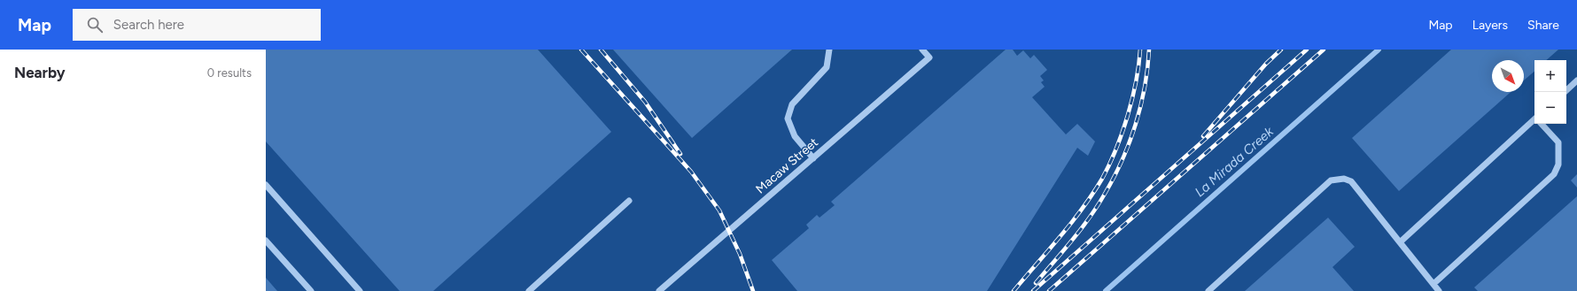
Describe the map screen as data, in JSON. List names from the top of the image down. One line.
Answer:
{"streets":{"street":["Macaw Street"]},"water":["La Mirada Creek"],"north":"bottom right","page":{"header":"Map","search":"Search here","nav":["Map","Layers","Share"],"heading":["Nearby","0 results"],"map_buttons":["+","−"]}}
